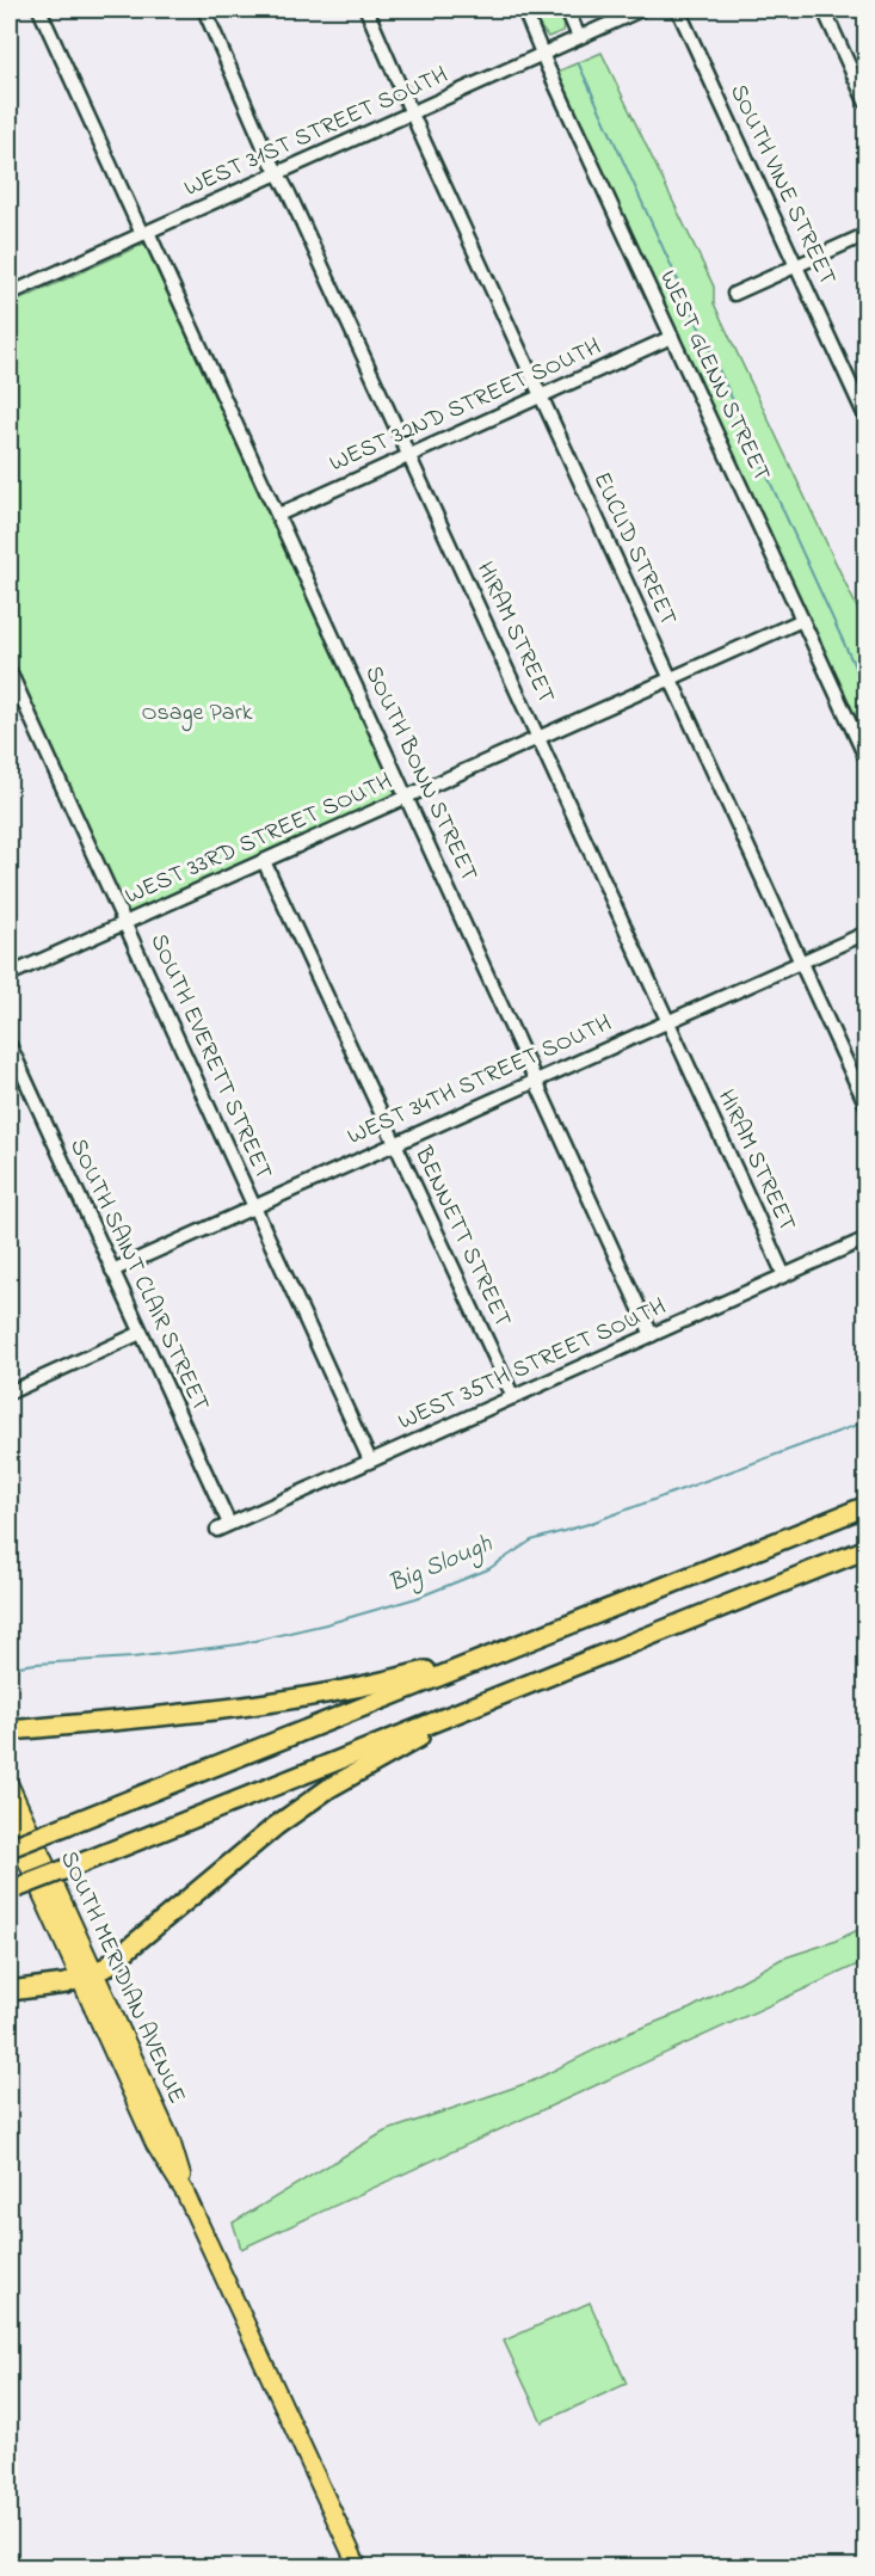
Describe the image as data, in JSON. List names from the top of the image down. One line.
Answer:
{"streets":{"main road":["SOUTH MERIDIAN AVENUE"],"street":["WEST 31ST STREET SOUTH","SOUTH VINE STREET","WEST GLENN STREET","WEST 32ND STREET SOUTH","EUCLID STREET","HIRAM STREET","SOUTH BONN STREET","WEST 33RD STREET SOUTH","SOUTH EVERETT STREET","WEST 34TH STREET SOUTH","BENNETT STREET","SOUTH SAINT CLAIR STREET","WEST 35TH STREET SOUTH"]},"crossings":[["WEST 31ST STREET SOUTH","WEST GLENN STREET"],["WEST 31ST STREET SOUTH","EUCLID STREET"],["WEST 31ST STREET SOUTH","HIRAM STREET"],["WEST 31ST STREET SOUTH","SOUTH BONN STREET"],["WEST GLENN STREET","WEST 32ND STREET SOUTH"],["WEST GLENN STREET","WEST 33RD STREET SOUTH"],["WEST 32ND STREET SOUTH","EUCLID STREET"],["WEST 32ND STREET SOUTH","HIRAM STREET"],["WEST 32ND STREET SOUTH","SOUTH BONN STREET"],["EUCLID STREET","WEST 33RD STREET SOUTH"],["EUCLID STREET","WEST 34TH STREET SOUTH"],["HIRAM STREET","WEST 33RD STREET SOUTH"],["HIRAM STREET","WEST 34TH STREET SOUTH"],["HIRAM STREET","WEST 35TH STREET SOUTH"],["SOUTH BONN STREET","WEST 33RD STREET SOUTH"],["SOUTH BONN STREET","WEST 34TH STREET SOUTH"],["SOUTH BONN STREET","WEST 35TH STREET SOUTH"],["WEST 33RD STREET SOUTH","SOUTH EVERETT STREET"],["WEST 33RD STREET SOUTH","BENNETT STREET"],["SOUTH EVERETT STREET","WEST 34TH STREET SOUTH"],["SOUTH EVERETT STREET","WEST 35TH STREET SOUTH"],["WEST 34TH STREET SOUTH","BENNETT STREET"],["WEST 34TH STREET SOUTH","SOUTH SAINT CLAIR STREET"],["BENNETT STREET","WEST 35TH STREET SOUTH"],["SOUTH SAINT CLAIR STREET","WEST 35TH STREET SOUTH"]],"water":["Big Slough"],"parks":["Osage Park"]}
